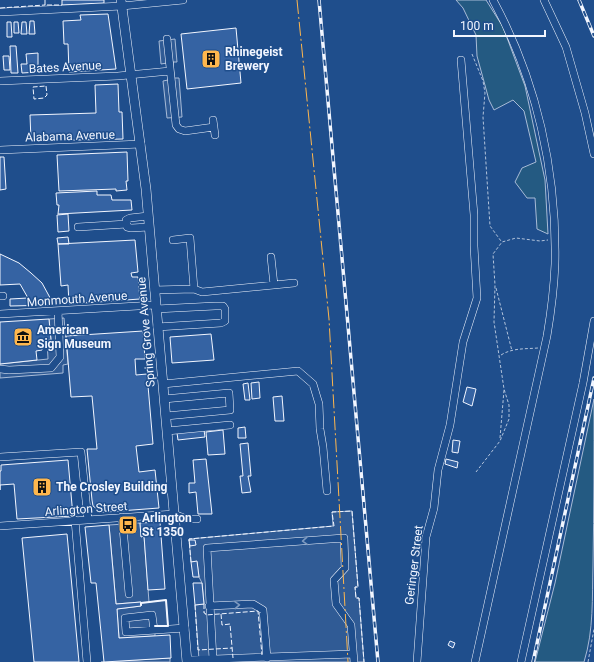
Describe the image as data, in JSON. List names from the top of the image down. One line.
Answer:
{"streets":{"main road":["Spring Grove Avenue"],"street":["Bates Avenue","Alabama Avenue","Monmouth Avenue","Arlington Street","Geringer Street"]},"crossings":[["Bates Avenue","Spring Grove Avenue"],["Alabama Avenue","Spring Grove Avenue"],["Monmouth Avenue","Spring Grove Avenue"],["Spring Grove Avenue","Arlington Street"]],"places":{"building":["Rhinegeist Brewery","The Crosley Building"],"museum":["American Sign Museum"],"bus stop":["Arlington St 1350"]},"scale_bar":"100 m"}
